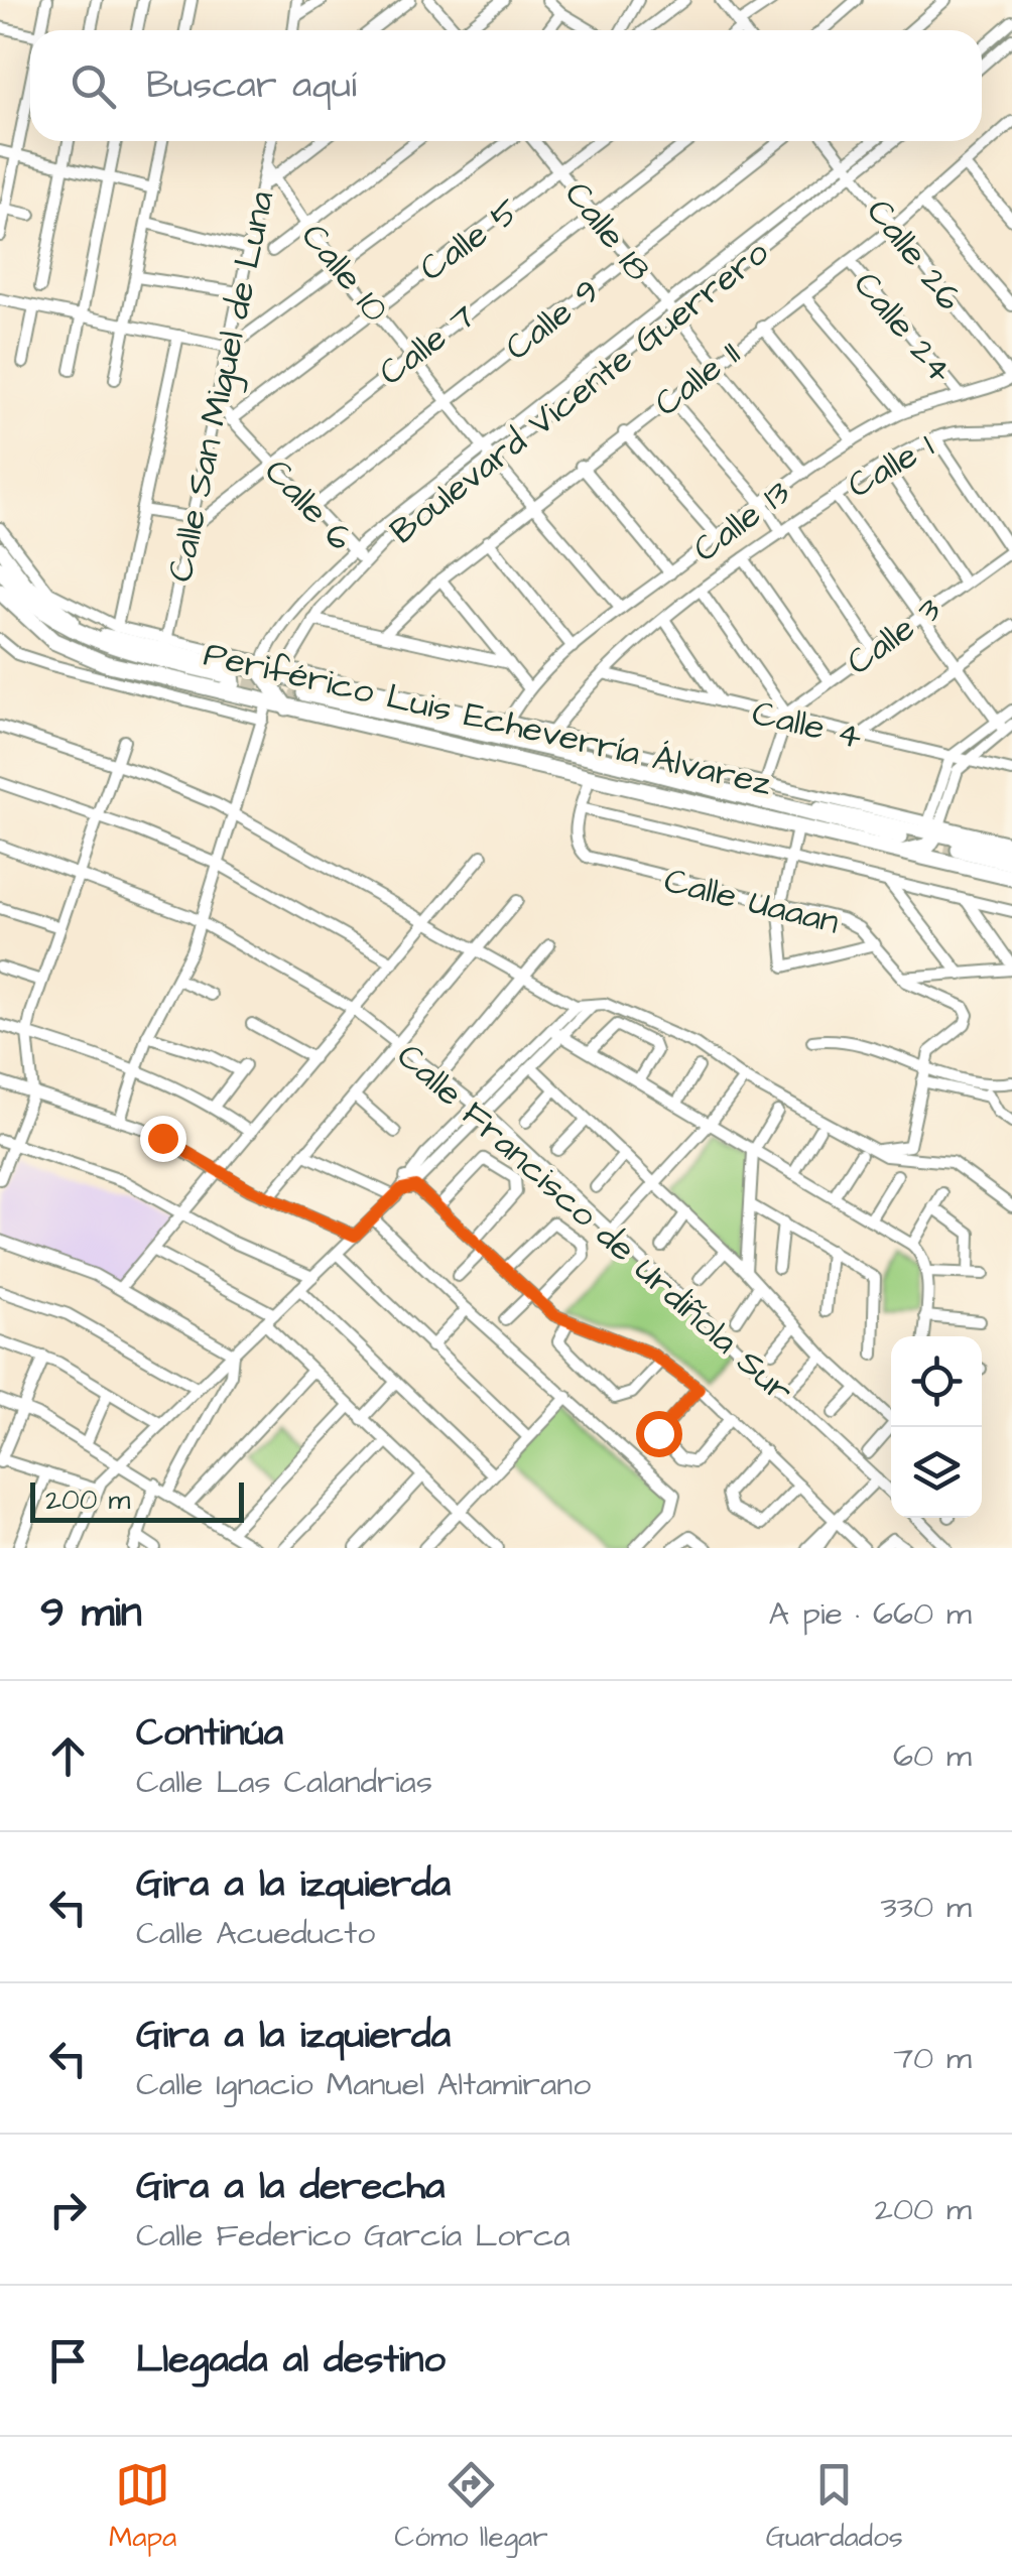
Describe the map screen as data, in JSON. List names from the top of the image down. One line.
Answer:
{"streets":{"highway":["Periférico Luis Echeverría Álvarez"],"street":["Calle 18","Calle 5","Calle 26","Calle 10","Calle 9","Calle 24","Calle 7","Calle 11","Calle San Miguel de Luna","Boulevard Vicente Guerrero","Calle 1","Calle 6","Calle 13","Calle 3","Calle 4","Calle Uaaan","Calle Francisco de Urdiñola Sur"]},"crossings":[["Calle 18","Calle 5"],["Calle 18","Calle 9"],["Calle 18","Calle 7"],["Calle 18","Calle 11"],["Calle 18","Boulevard Vicente Guerrero"],["Calle 18","Calle 13"],["Calle 5","Calle 10"],["Calle 5","Calle 6"],["Calle 26","Calle 11"],["Calle 26","Boulevard Vicente Guerrero"],["Calle 26","Calle 13"],["Calle 10","Calle 9"],["Calle 10","Calle 7"],["Calle 10","Calle 11"],["Calle 10","Calle San Miguel de Luna"],["Calle 10","Boulevard Vicente Guerrero"],["Calle 10","Calle 13"],["Calle 9","Calle 6"],["Calle 24","Calle 11"],["Calle 24","Calle 13"],["Calle 7","Calle San Miguel de Luna"],["Calle 7","Calle 6"],["Calle San Miguel de Luna","Calle 6"],["Calle San Miguel de Luna","Periférico Luis Echeverría Álvarez"],["Boulevard Vicente Guerrero","Calle 6"],["Boulevard Vicente Guerrero","Periférico Luis Echeverría Álvarez"],["Calle 1","Periférico Luis Echeverría Álvarez"],["Calle 1","Calle 4"],["Calle 13","Periférico Luis Echeverría Álvarez"],["Calle 3","Calle 4"],["Periférico Luis Echeverría Álvarez","Calle Uaaan"]],"scale_bar":"200 m","page":{"search":"Buscar aquí","scale":"200 m","heading":["9 min","A pie · 660 m"],"list":[["Continúa","Calle Las Calandrias","60 m"],["Gira a la izquierda","Calle Acueducto","330 m"],["Gira a la izquierda","Calle Ignacio Manuel Altamirano","70 m"],["Gira a la derecha","Calle Federico García Lorca","200 m"],"Llegada al destino"],"nav":["Mapa","Cómo llegar","Guardados"]}}
